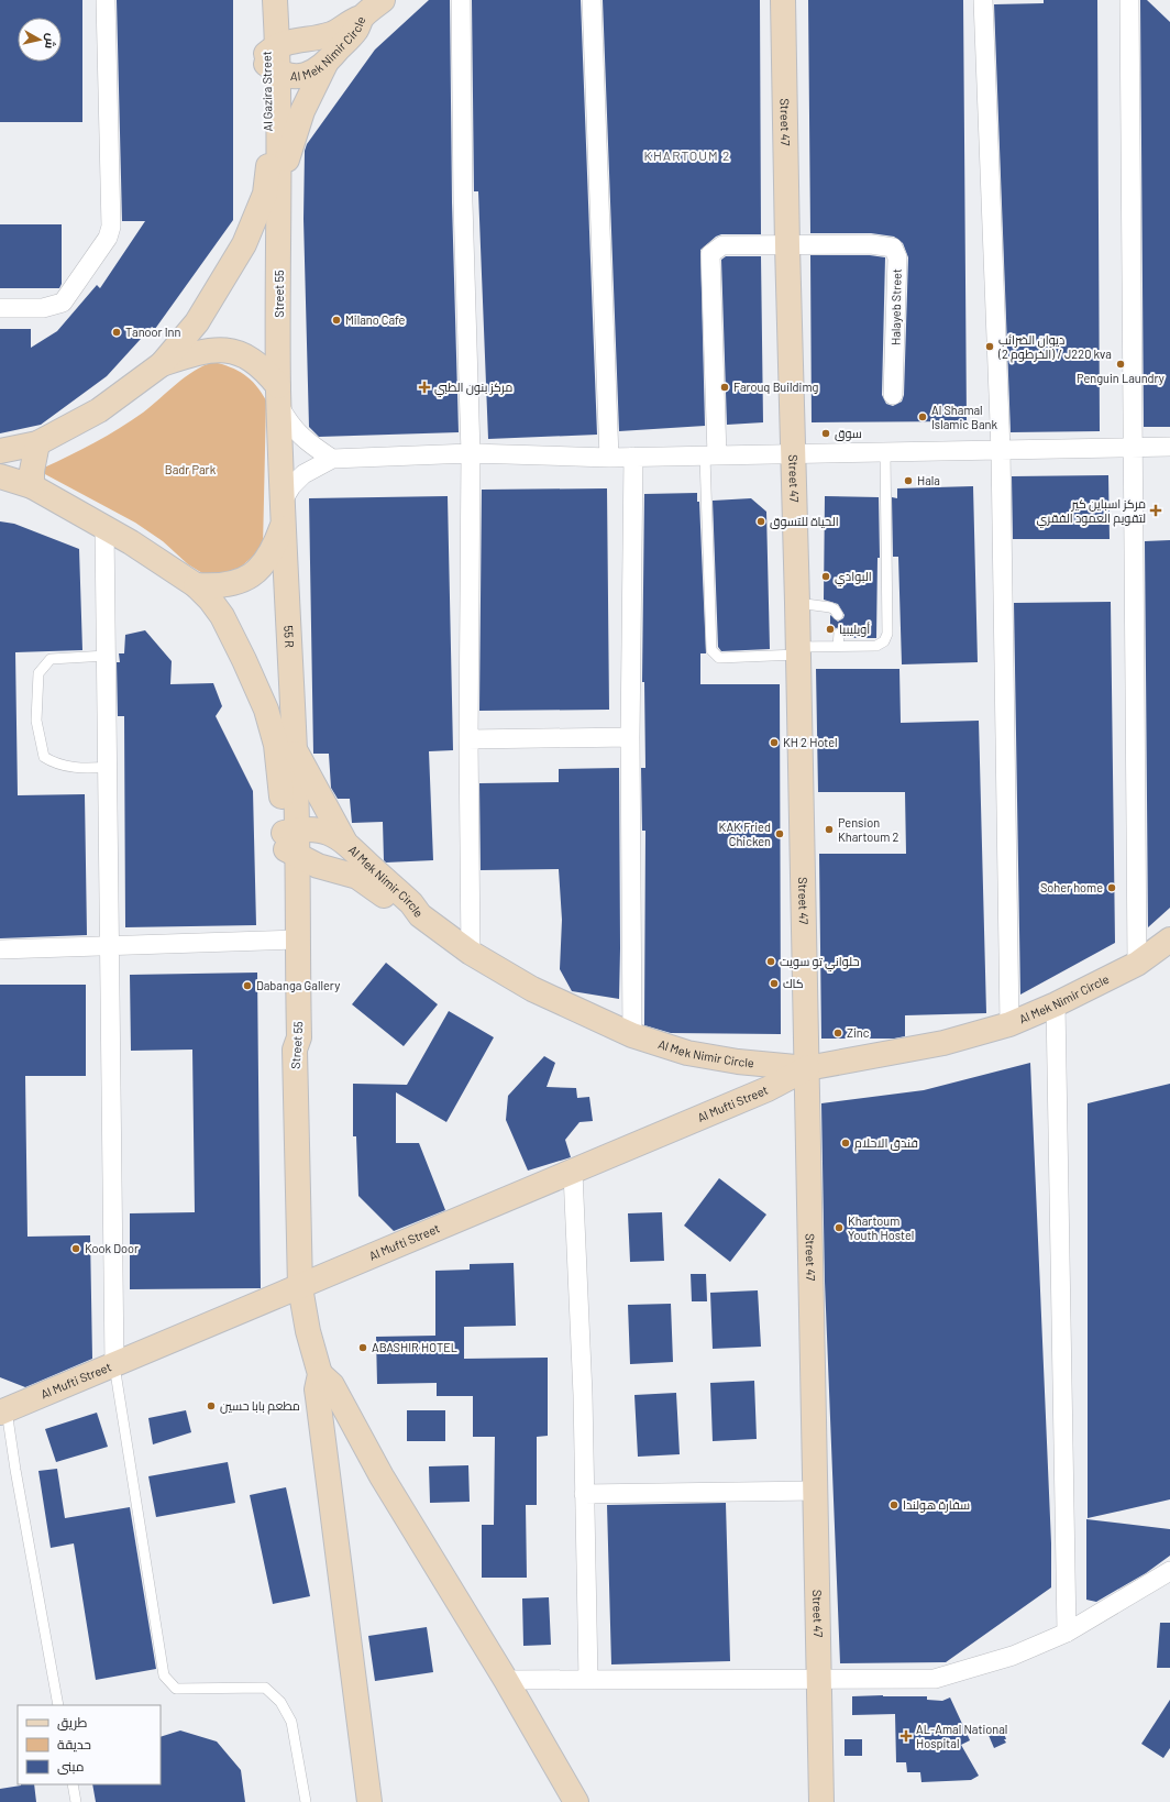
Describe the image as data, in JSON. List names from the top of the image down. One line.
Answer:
{"streets":{"street":["Al Mek Nimir Circle","Al Gazira Street","Street 47","Street 55","Halayeb Street","55 R","Al Mufti Street"]},"crossings":[["Al Mek Nimir Circle","Al Gazira Street"],["Al Mek Nimir Circle","Street 47"],["Al Mek Nimir Circle","Street 55"],["Al Mek Nimir Circle","Al Mufti Street"],["Al Gazira Street","Street 55"],["Street 47","Halayeb Street"],["Street 47","Al Mufti Street"],["Street 55","55 R"],["Street 55","Al Mufti Street"]],"districts":["KHARTOUM 2"],"parks":["Badr Park"],"places":{"other":["Milano Cafe","Tanoor Inn","ديوان الضرائب (الخرطوم 2) / J220 kva","Penguin Laundry","Farouq Buildimg","Al Shamal Islamic Bank","سوق","Hala","الحياة للتسوق","البوادي","أويليبيا","KH 2 Hotel","Pension Khartoum 2","KAK Fried Chicken","Soher home","حلواني تو سويت","كاك","Dabanga Gallery","Zinc","فندق الاحلام","Khartoum Youth Hostel","Kook Door","ABASHIR HOTEL","مطعم بابا حسين","سفارة هولندا"],"health":["مركز بنون الطبي","مركز اسباين كير لتقويم العمود الفقري","AL-Amal National Hospital"]},"legend":["طريق","حديقة","مبنى"],"north":"right"}
